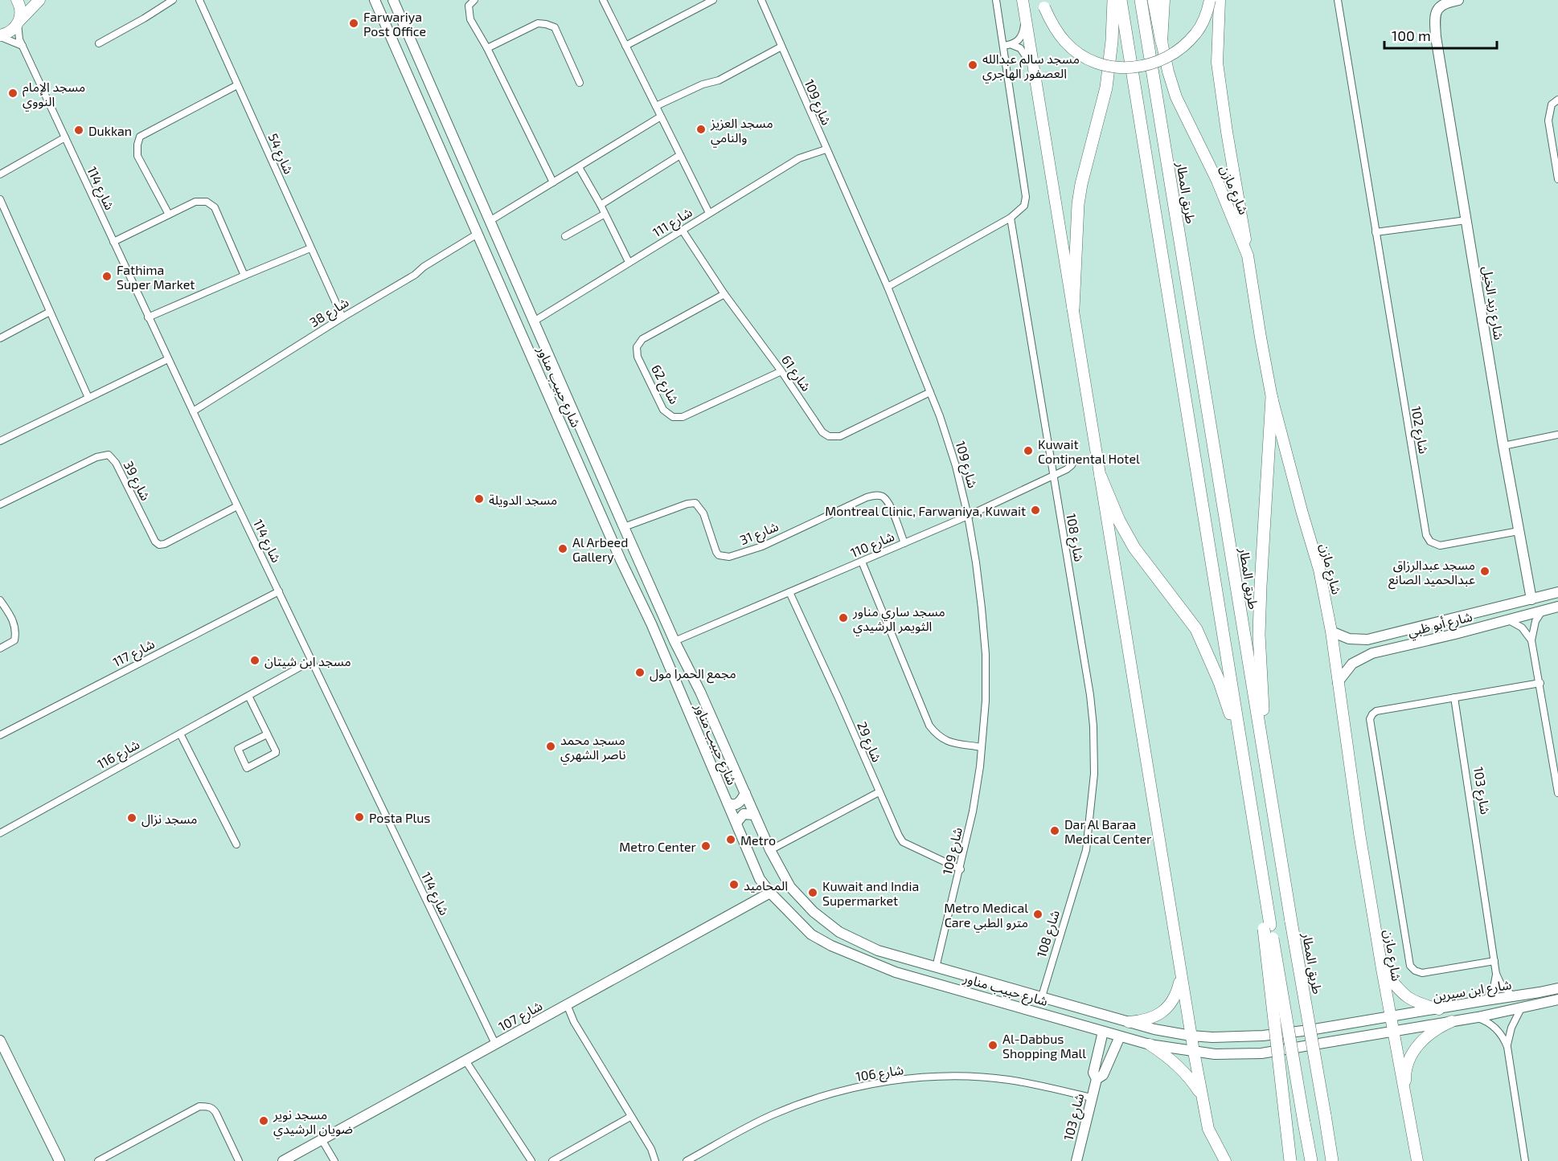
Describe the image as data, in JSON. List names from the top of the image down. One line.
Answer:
{"streets":{"highway":["طريق المطار"],"main road":["شارع مازن"],"street":["شارع 109","شارع 54","شارع 114","شارع 111","شارع زيد الخيل","شارع 38","شارع 61","شارع 62","شارع حبيب مناور","شارع 102","شارع 39","شارع 31","شارع 108","شارع 110","شارع أبو ظبي","شارع 117","شارع 29","شارع 116","شارع 103","شارع ابن سيرين","شارع 107","شارع 106"]},"crossings":[["شارع 109","شارع 111"],["شارع 109","شارع 61"],["شارع 109","شارع حبيب مناور"],["شارع 109","شارع 110"],["شارع 109","شارع 29"],["شارع 54","شارع 38"],["شارع 114","شارع 38"],["شارع 114","شارع 39"],["شارع 114","شارع 117"],["شارع 114","شارع 116"],["شارع 114","شارع 107"],["شارع مازن","شارع حبيب مناور"],["شارع مازن","شارع أبو ظبي"],["شارع مازن","شارع ابن سيرين"],["شارع 111","شارع 61"],["شارع 111","شارع حبيب مناور"],["شارع زيد الخيل","شارع 102"],["شارع زيد الخيل","شارع أبو ظبي"],["شارع 38","شارع حبيب مناور"],["شارع 61","شارع 62"],["شارع حبيب مناور","شارع 31"],["شارع حبيب مناور","شارع 108"],["شارع حبيب مناور","شارع 110"],["شارع حبيب مناور","شارع 103"],["شارع حبيب مناور","شارع ابن سيرين"],["شارع حبيب مناور","شارع 107"],["شارع 31","شارع 110"],["شارع 108","شارع 110"],["شارع 110","شارع 29"],["شارع 103","شارع ابن سيرين"],["شارع 103","شارع 106"]],"places":["Farwariya Post Office","مسجد سالم عبدالله العصفور الهاجري","مسجد الإمام النووي","مسجد العزيز والنامي","Dukkan","Fathima Super Market","Kuwait Continental Hotel","مسجد الدويلة","Montreal Clinic, Farwaniya, Kuwait","Al Arbeed Gallery","مسجد عبدالرزاق عبدالحميد الصانع","مسجد ساري مناور الثويمر الرشيدي","مسجد ابن شيتان","مجمع الحمرا مول","مسجد محمد ناصر الشهري","Posta Plus","مسجد نزال","Dar Al Baraa Medical Center","Metro","Metro Center","المحاميد","Kuwait and India Supermarket","Metro Medical Care مترو الطبي","Al-Dabbus Shopping Mall","مسجد نوير ضويان الرشيدي"],"scale_bar":"100 m"}
